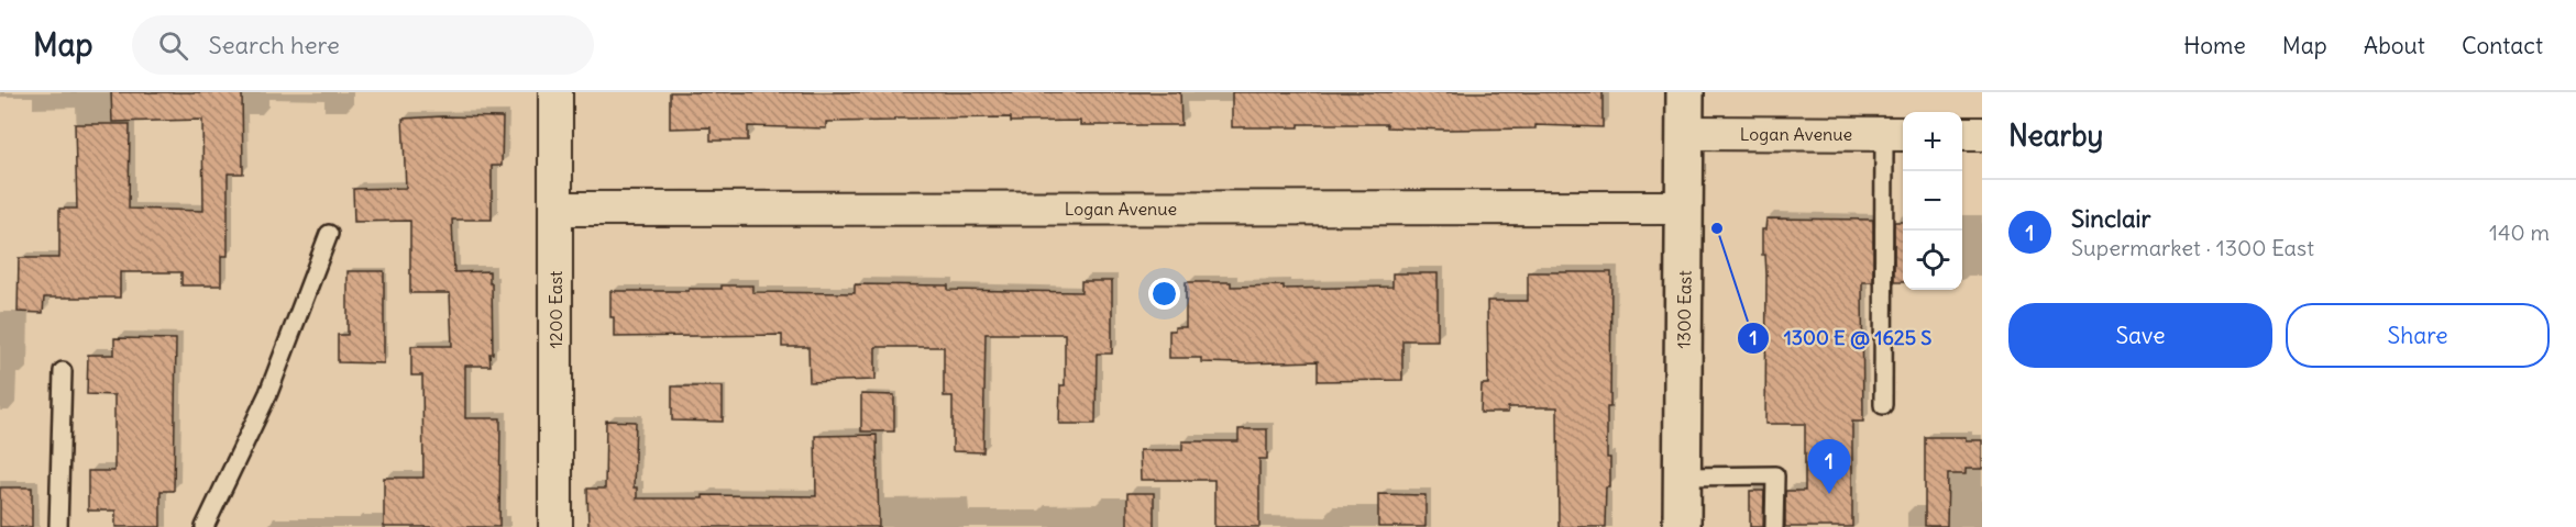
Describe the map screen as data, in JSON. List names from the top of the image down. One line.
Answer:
{"streets":{"main road":["1300 East"],"street":["Logan Avenue","1200 East"]},"crossings":[["Logan Avenue","1200 East"],["Logan Avenue","1300 East"]],"places":["1300 E @ 1625 S"],"page":{"header":"Map","search":"Search here","nav":["Home","Map","About","Contact"],"heading":"Nearby","map_buttons":["+","−"],"list":[{"mark":"1","name":"Sinclair","note":"Supermarket · 1300 East","value":"140 m"}],"buttons":["Save","Share"],"pins":"1"}}
